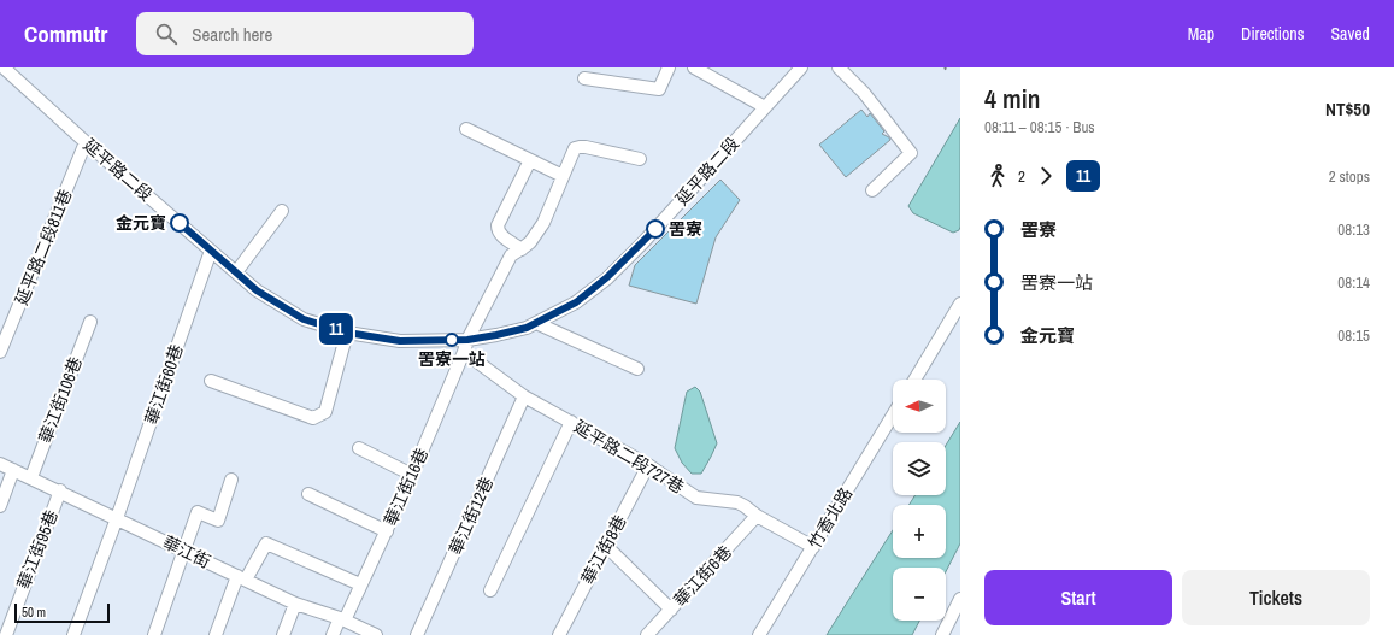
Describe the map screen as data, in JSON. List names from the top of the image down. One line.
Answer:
{"streets":{"street":["延平路二段","延平路二段811巷","華江街60巷","華江街106巷","延平路二段727巷","華江街16巷","華江街12巷","竹香北路","華江街95巷","華江街8巷","華江街","華江街6巷"]},"crossings":[["延平路二段","延平路二段811巷"],["延平路二段","華江街60巷"],["華江街60巷","華江街"],["華江街106巷","華江街"],["延平路二段727巷","華江街16巷"],["延平路二段727巷","華江街12巷"],["延平路二段727巷","竹香北路"],["延平路二段727巷","華江街8巷"],["延平路二段727巷","華江街6巷"],["華江街16巷","華江街"],["華江街95巷","華江街"]],"places":["金元寶","罟寮","罟寮一站"],"lines":["bus line 11"],"scale_bar":"50 m","north":"left","page":{"header":"Commutr","search":"Search here","nav":["Map","Directions","Saved"],"on_map":"11","heading":["4 min","08:11 – 08:15 · Bus","NT$50"],"legs":["2","11","2 stops"],"list":[{"name":"罟寮","value":"08:13"},{"name":"罟寮一站","value":"08:14"},{"name":"金元寶","value":"08:15"}],"map_buttons":["+","−"],"buttons":["Start","Tickets"],"scale":"50 m"}}
